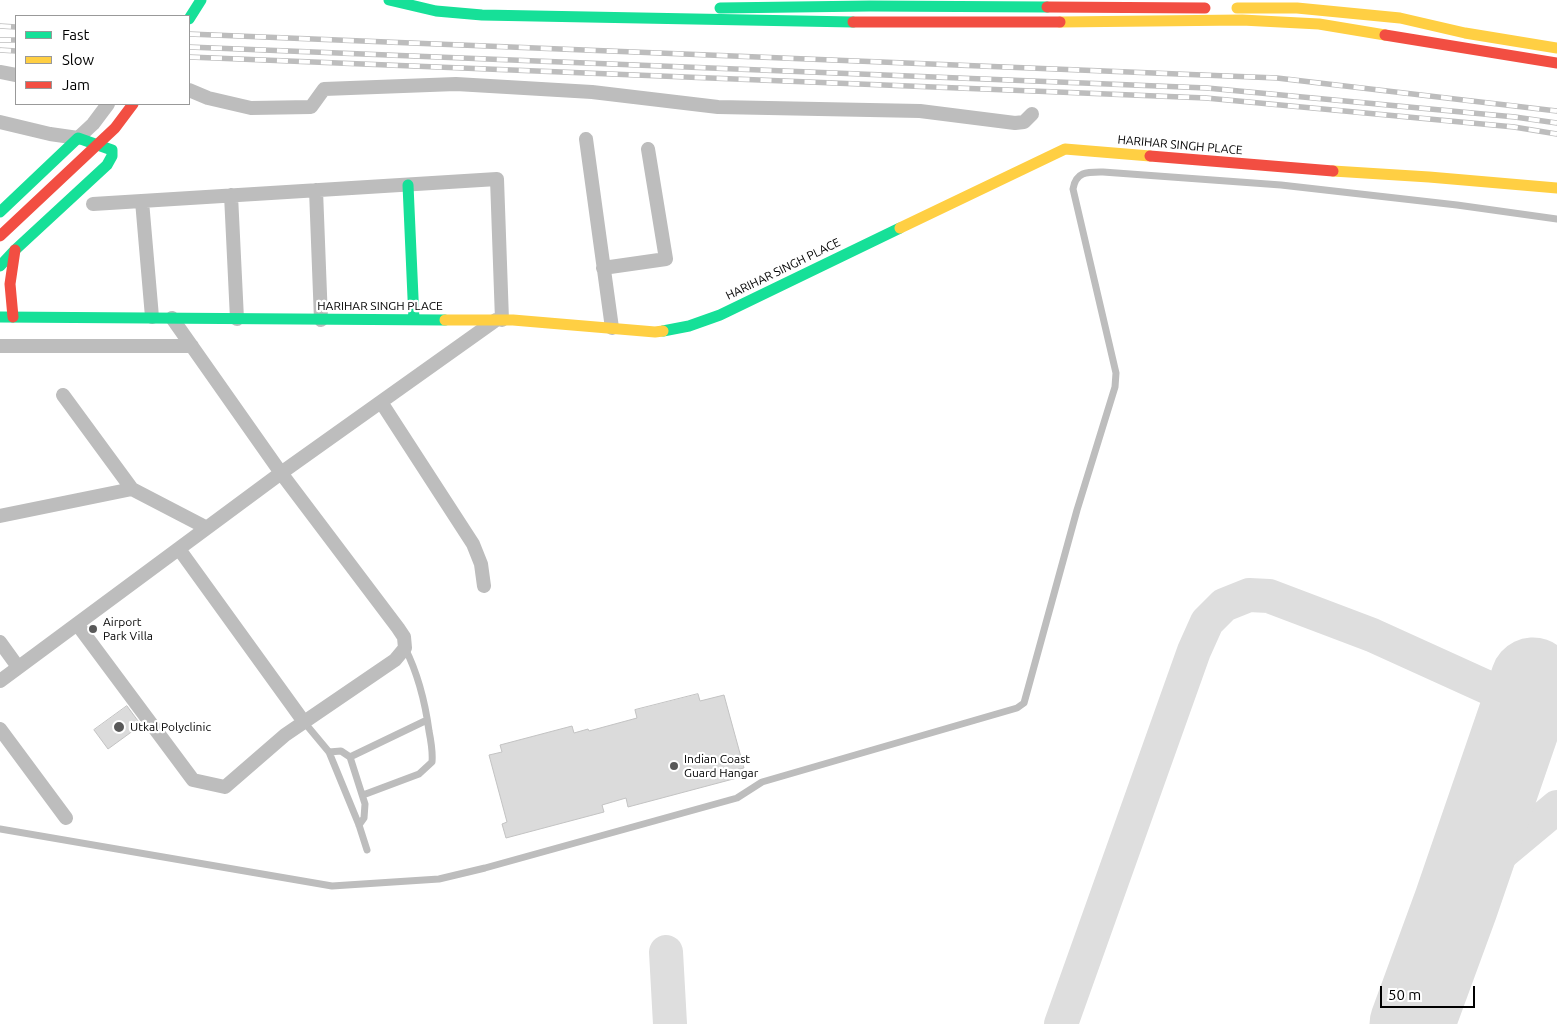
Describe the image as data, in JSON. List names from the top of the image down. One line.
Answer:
{"streets":{"street":["HARIHAR SINGH PLACE"]},"places":["Airport Park Villa","Utkal Polyclinic","Indian Coast Guard Hangar"],"legend":["Fast","Slow","Jam"],"scale_bar":"50 m"}
